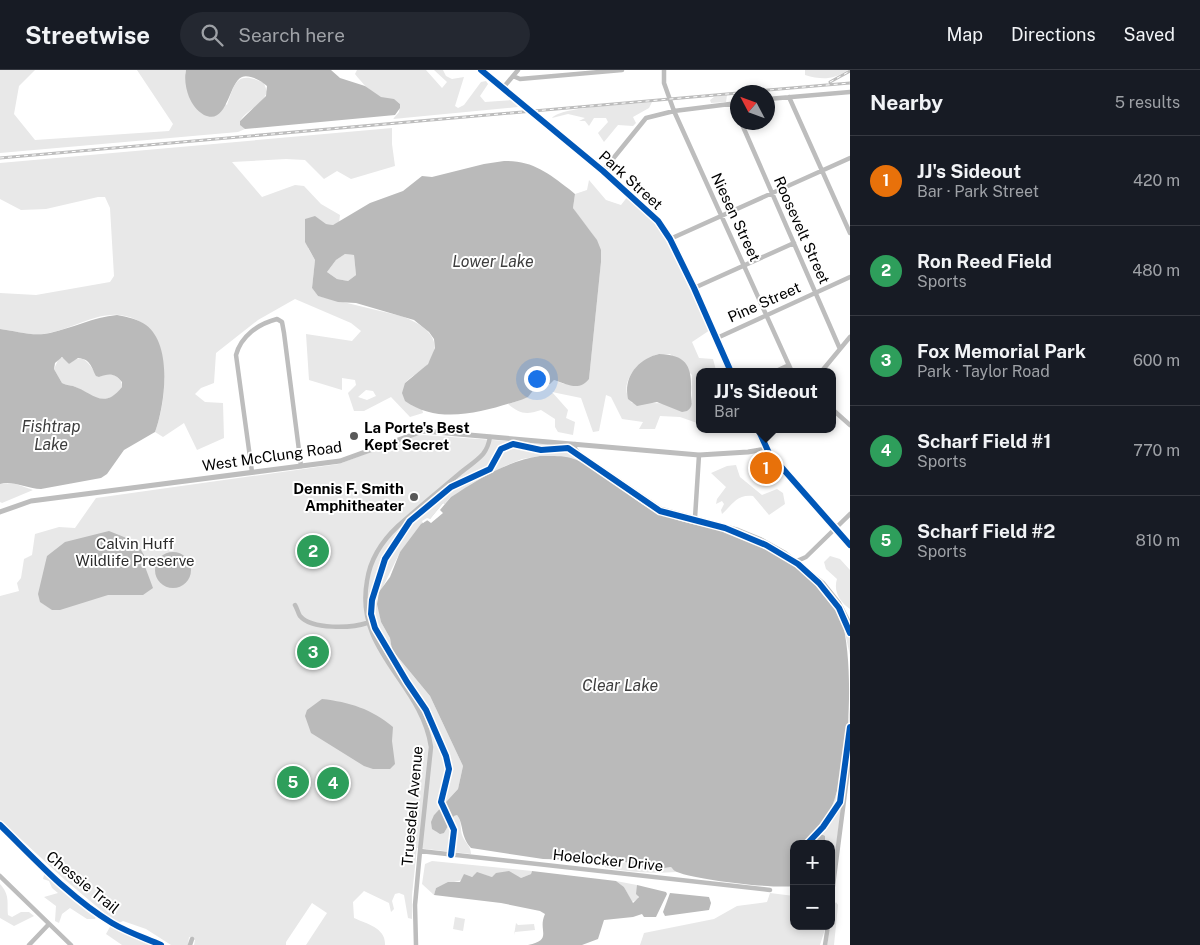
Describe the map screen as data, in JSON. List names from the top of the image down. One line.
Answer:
{"streets":{"street":["Park Street","Niesen Street","Roosevelt Street","Pine Street","West McClung Road","Truesdell Avenue","Hoelocker Drive"],"cycle path":["Chessie Trail"]},"crossings":[["Park Street","Pine Street"],["Niesen Street","Pine Street"],["Roosevelt Street","Pine Street"],["West McClung Road","Truesdell Avenue"],["Truesdell Avenue","Hoelocker Drive"]],"water":["Lower Lake","Fishtrap Lake","Clear Lake"],"parks":["Calvin Huff Wildlife Preserve"],"places":["La Porte's Best Kept Secret","Dennis F. Smith Amphitheater"],"north":"top left","page":{"header":"Streetwise","search":"Search here","nav":["Map","Directions","Saved"],"heading":["Nearby","5 results"],"list":[{"mark":"1","name":"JJ's Sideout","note":"Bar · Park Street","value":"420 m"},{"mark":"2","name":"Ron Reed Field","note":"Sports","value":"480 m"},{"mark":"3","name":"Fox Memorial Park","note":"Park · Taylor Road","value":"600 m"},{"mark":"4","name":"Scharf Field #1","note":"Sports","value":"770 m"},{"mark":"5","name":"Scharf Field #2","note":"Sports","value":"810 m"}],"popup":["JJ's Sideout","Bar"],"pins":["1","2","3","5","4"],"map_buttons":["+","−"]}}
